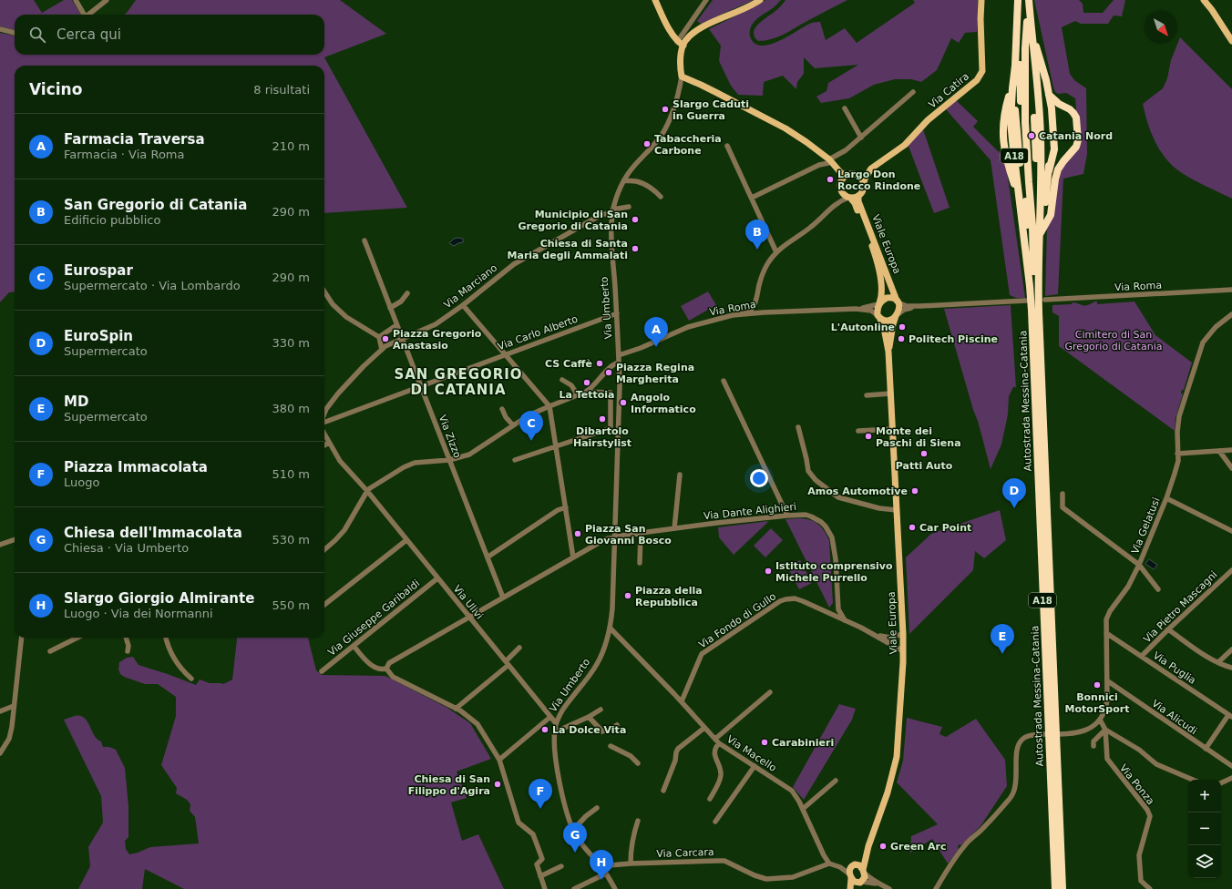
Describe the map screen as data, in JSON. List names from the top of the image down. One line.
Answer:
{"streets":{"highway":["A18","Autostrada Messina-Catania"],"main road":["Via Catira","Viale Europa"],"street":["Via Marciano","Via Roma","Via Umberto","Via Carlo Alberto","Via Zizzo","Via Dante Alighieri","Via Gelatusi","Via Ulivi","Via Pietro Mascagni","Via Giuseppe Garibaldi","Via Fondo di Gullo","Via Puglia","Via Alicudi","Via Macello","Via Ponza","Via Carcara"]},"crossings":[["Via Marciano","Via Umberto"],["Via Marciano","Via Zizzo"],["Via Roma","Via Umberto"],["Via Umberto","Via Carlo Alberto"],["Via Umberto","Via Dante Alighieri"],["Via Umberto","Via Ulivi"],["Via Umberto","Via Macello"],["Via Carlo Alberto","Via Zizzo"],["Via Zizzo","Via Dante Alighieri"],["Via Dante Alighieri","Via Ulivi"],["Via Dante Alighieri","Via Fondo di Gullo"],["Via Gelatusi","Via Puglia"],["Via Gelatusi","Via Alicudi"],["Via Ulivi","Via Giuseppe Garibaldi"],["Via Pietro Mascagni","Via Puglia"],["Via Fondo di Gullo","Via Macello"],["Via Macello","Via Carcara"]],"districts":["SAN GREGORIO DI CATANIA"],"parks":["Cimitero di San Gregorio di Catania"],"places":["Slargo Caduti in Guerra","Catania Nord","Tabaccheria Carbone","Largo Don Rocco Rindone","Municipio di San Gregorio di Catania","Chiesa di Santa Maria degli Ammalati","L'Autonline","Piazza Gregorio Anastasio","Politech Piscine","CS Caffè","Piazza Regina Margherita","La Tettoia","Angolo Informatico","Dibartolo Hairstylist","Monte dei Paschi di Siena","Patti Auto","Amos Automotive","Car Point","Piazza San Giovanni Bosco","Istituto comprensivo Michele Purrello","Piazza della Repubblica","Bonnici MotorSport","La Dolce Vita","Carabinieri","Chiesa di San Filippo d'Agira","Green Arc"],"north":"bottom right","page":{"search":"Cerca qui","heading":["Vicino","8 risultati"],"list":[{"mark":"A","name":"Farmacia Traversa","note":"Farmacia · Via Roma","value":"210 m"},{"mark":"B","name":"San Gregorio di Catania","note":"Edificio pubblico","value":"290 m"},{"mark":"C","name":"Eurospar","note":"Supermercato · Via Lombardo","value":"290 m"},{"mark":"D","name":"EuroSpin","note":"Supermercato","value":"330 m"},{"mark":"E","name":"MD","note":"Supermercato","value":"380 m"},{"mark":"F","name":"Piazza Immacolata","note":"Luogo","value":"510 m"},{"mark":"G","name":"Chiesa dell'Immacolata","note":"Chiesa · Via Umberto","value":"530 m"},{"mark":"H","name":"Slargo Giorgio Almirante","note":"Luogo · Via dei Normanni","value":"550 m"}],"pins":["B","A","C","D","E","F","G","H"],"map_buttons":["+","−"]}}
